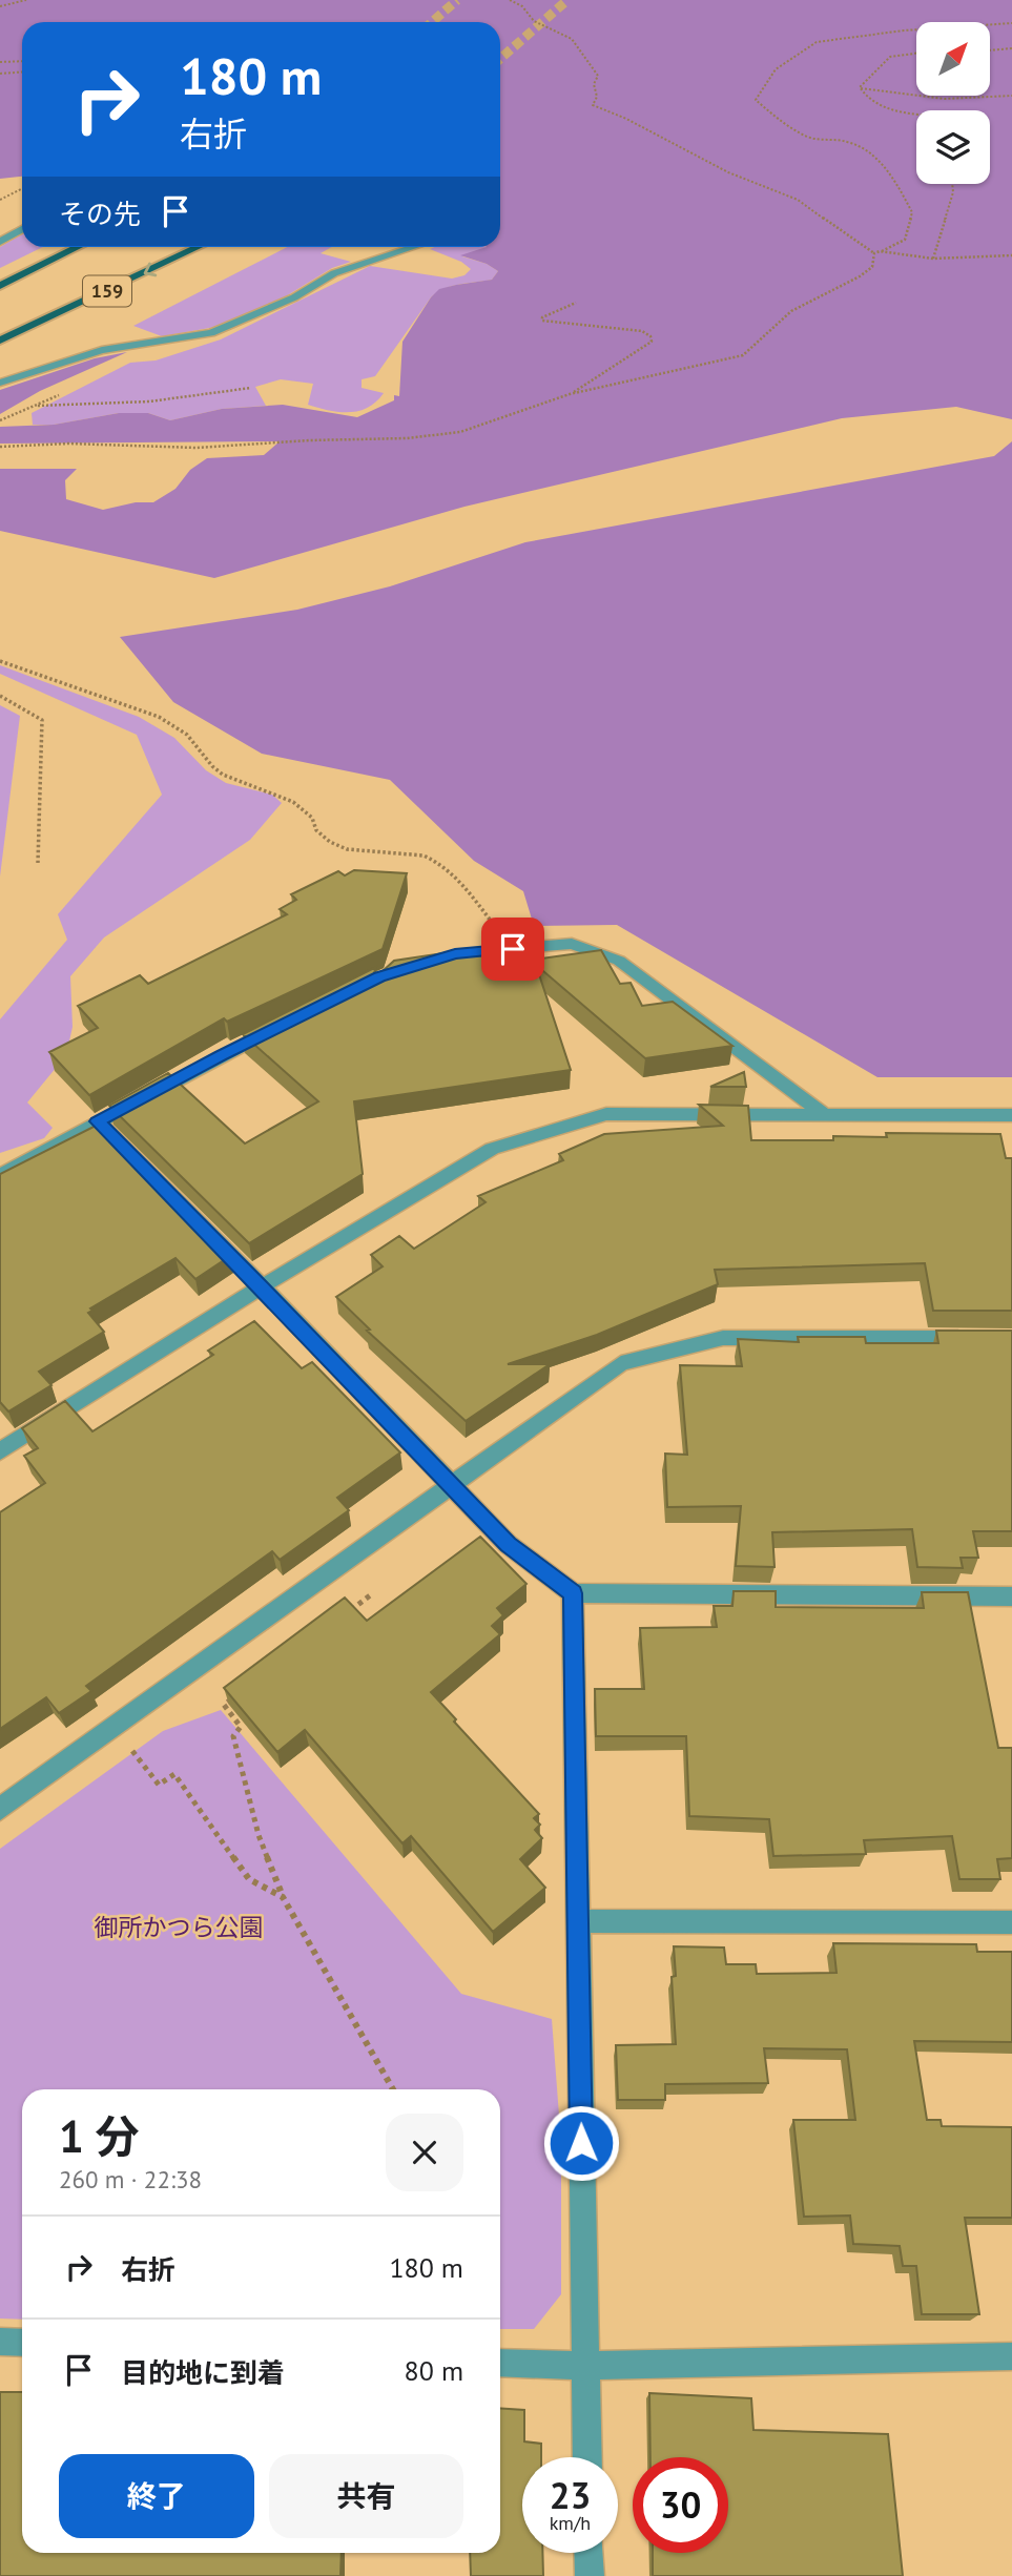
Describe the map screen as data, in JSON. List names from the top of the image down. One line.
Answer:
{"streets":{"highway":["159"]},"parks":["御所かつら公園"],"north":"top right","page":{"turn":["180 m","右折"],"then":"その先","heading":["1 分","260 m · 22:38"],"list":[{"name":"右折","value":"180 m"},{"name":"目的地に到着","value":"80 m"}],"buttons":["終了","共有"],"speed":"23 km/h","limit":"30"}}
